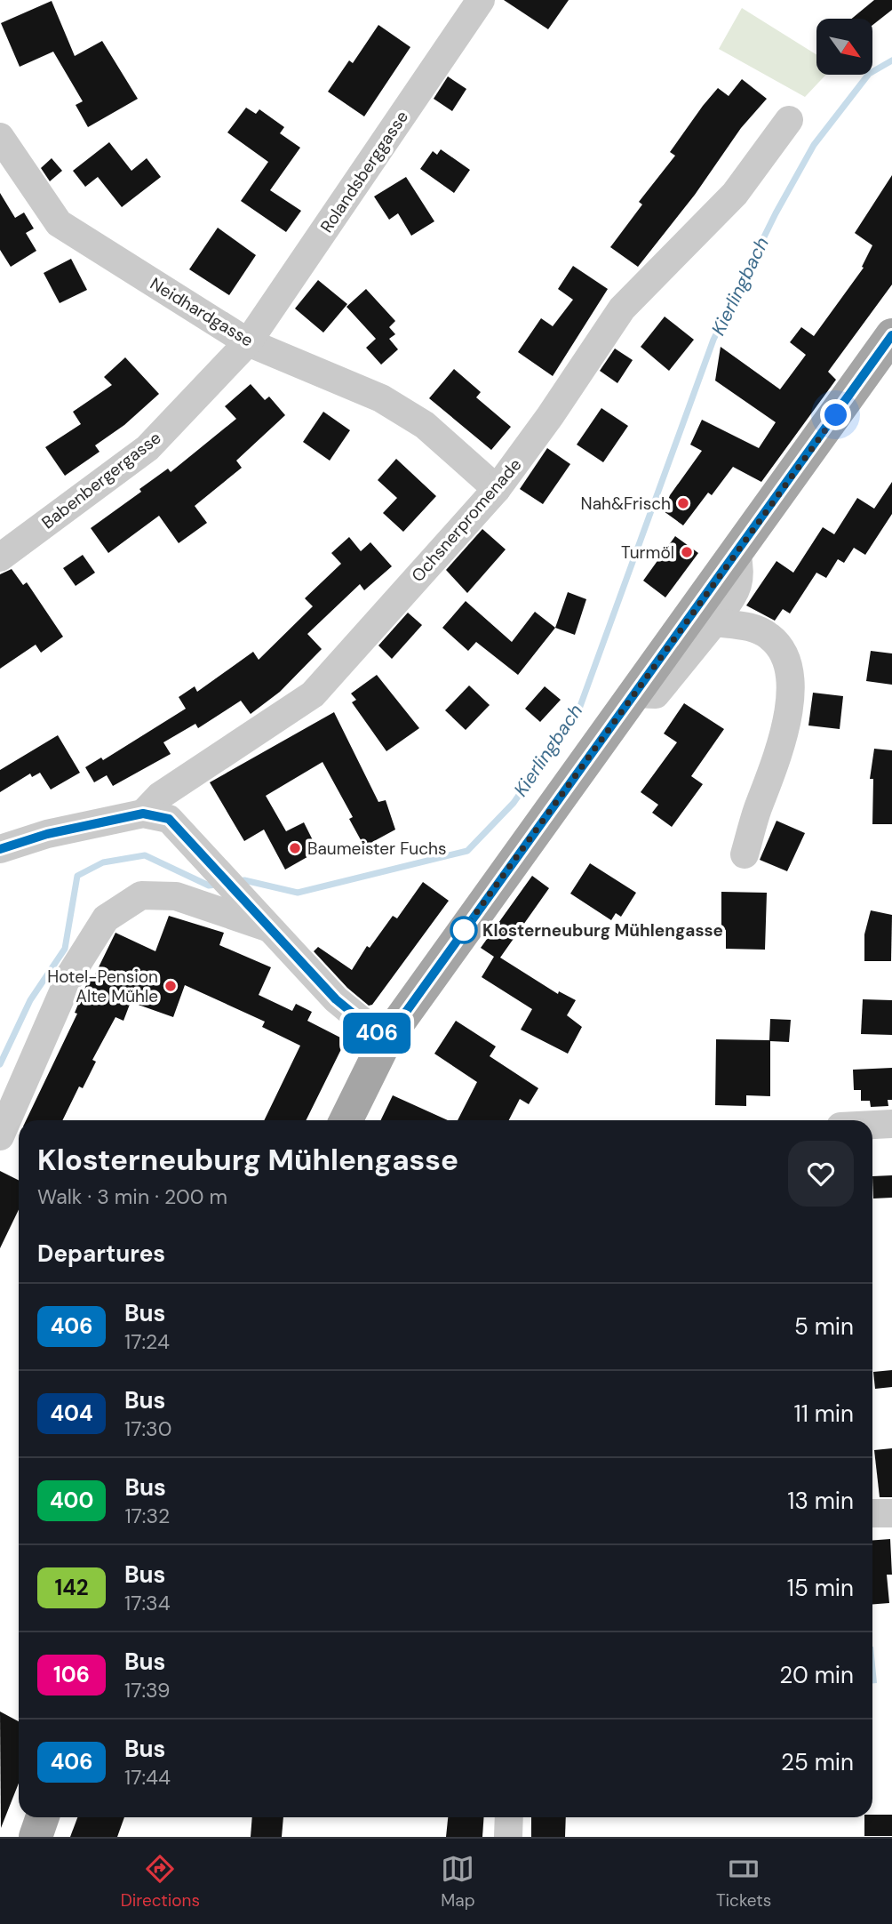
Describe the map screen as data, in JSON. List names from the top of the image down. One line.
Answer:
{"streets":{"street":["Rolandsberggasse","Neidhardgasse","Babenbergergasse","Ochsnerpromenade"]},"crossings":[["Rolandsberggasse","Neidhardgasse"],["Rolandsberggasse","Babenbergergasse"],["Neidhardgasse","Babenbergergasse"],["Neidhardgasse","Ochsnerpromenade"]],"water":["Kierlingbach"],"places":["Nah&Frisch","Turmöl","Baumeister Fuchs","Klosterneuburg Mühlengasse","Hotel-Pension Alte Mühle"],"lines":["bus line 406"],"north":"bottom right","page":{"on_map":"406","heading":[["Klosterneuburg Mühlengasse","Walk · 3 min · 200 m"],"Departures"],"list":[{"mark":"406","name":"Bus","note":"17:24","value":"5 min"},{"mark":"404","name":"Bus","note":"17:30","value":"11 min"},{"mark":"400","name":"Bus","note":"17:32","value":"13 min"},{"mark":"142","name":"Bus","note":"17:34","value":"15 min"},{"mark":"106","name":"Bus","note":"17:39","value":"20 min"},{"mark":"406","name":"Bus","note":"17:44","value":"25 min"}],"tabs":["Directions","Map","Tickets"]}}
